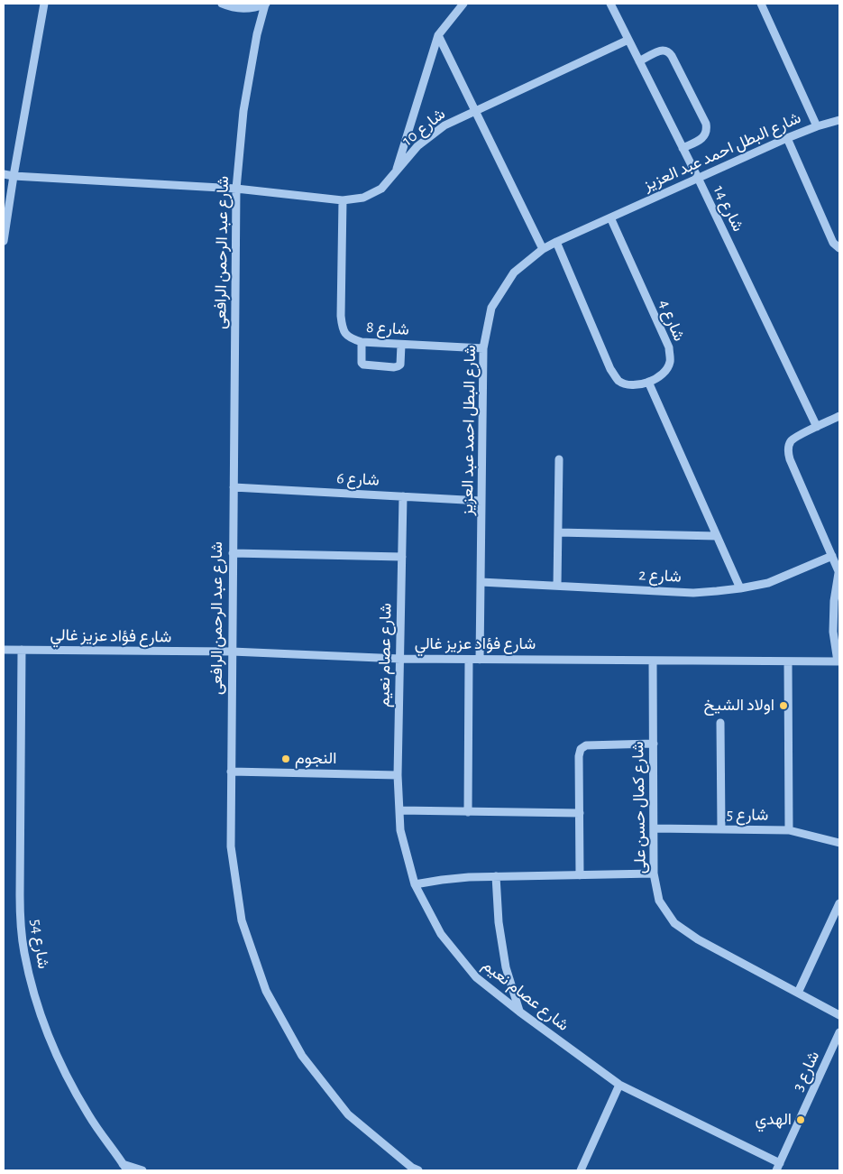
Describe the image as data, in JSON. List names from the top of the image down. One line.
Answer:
{"streets":{"street":["شارع 10","شارع البطل احمد عبد العزيز","شارع 14","شارع عبد الرحمن الرافعى","شارع 4","شارع 8","شارع 6","شارع 2","شارع فؤاد عزيز غالي","شارع عصام نعيم","شارع كمال حسن على","شارع 5","شارع 54","شارع 3"]},"crossings":[["شارع 10","شارع 14"],["شارع 10","شارع عبد الرحمن الرافعى"],["شارع 10","شارع 8"],["شارع البطل احمد عبد العزيز","شارع 14"],["شارع البطل احمد عبد العزيز","شارع 4"],["شارع البطل احمد عبد العزيز","شارع 8"],["شارع البطل احمد عبد العزيز","شارع 6"],["شارع البطل احمد عبد العزيز","شارع 2"],["شارع البطل احمد عبد العزيز","شارع فؤاد عزيز غالي"],["شارع عبد الرحمن الرافعى","شارع 6"],["شارع عبد الرحمن الرافعى","شارع فؤاد عزيز غالي"],["شارع 6","شارع عصام نعيم"],["شارع فؤاد عزيز غالي","شارع عصام نعيم"],["شارع فؤاد عزيز غالي","شارع كمال حسن على"],["شارع فؤاد عزيز غالي","شارع 54"],["شارع عصام نعيم","شارع 3"],["شارع كمال حسن على","شارع 5"]],"places":["اولاد الشيخ","النجوم","الهدي"]}
